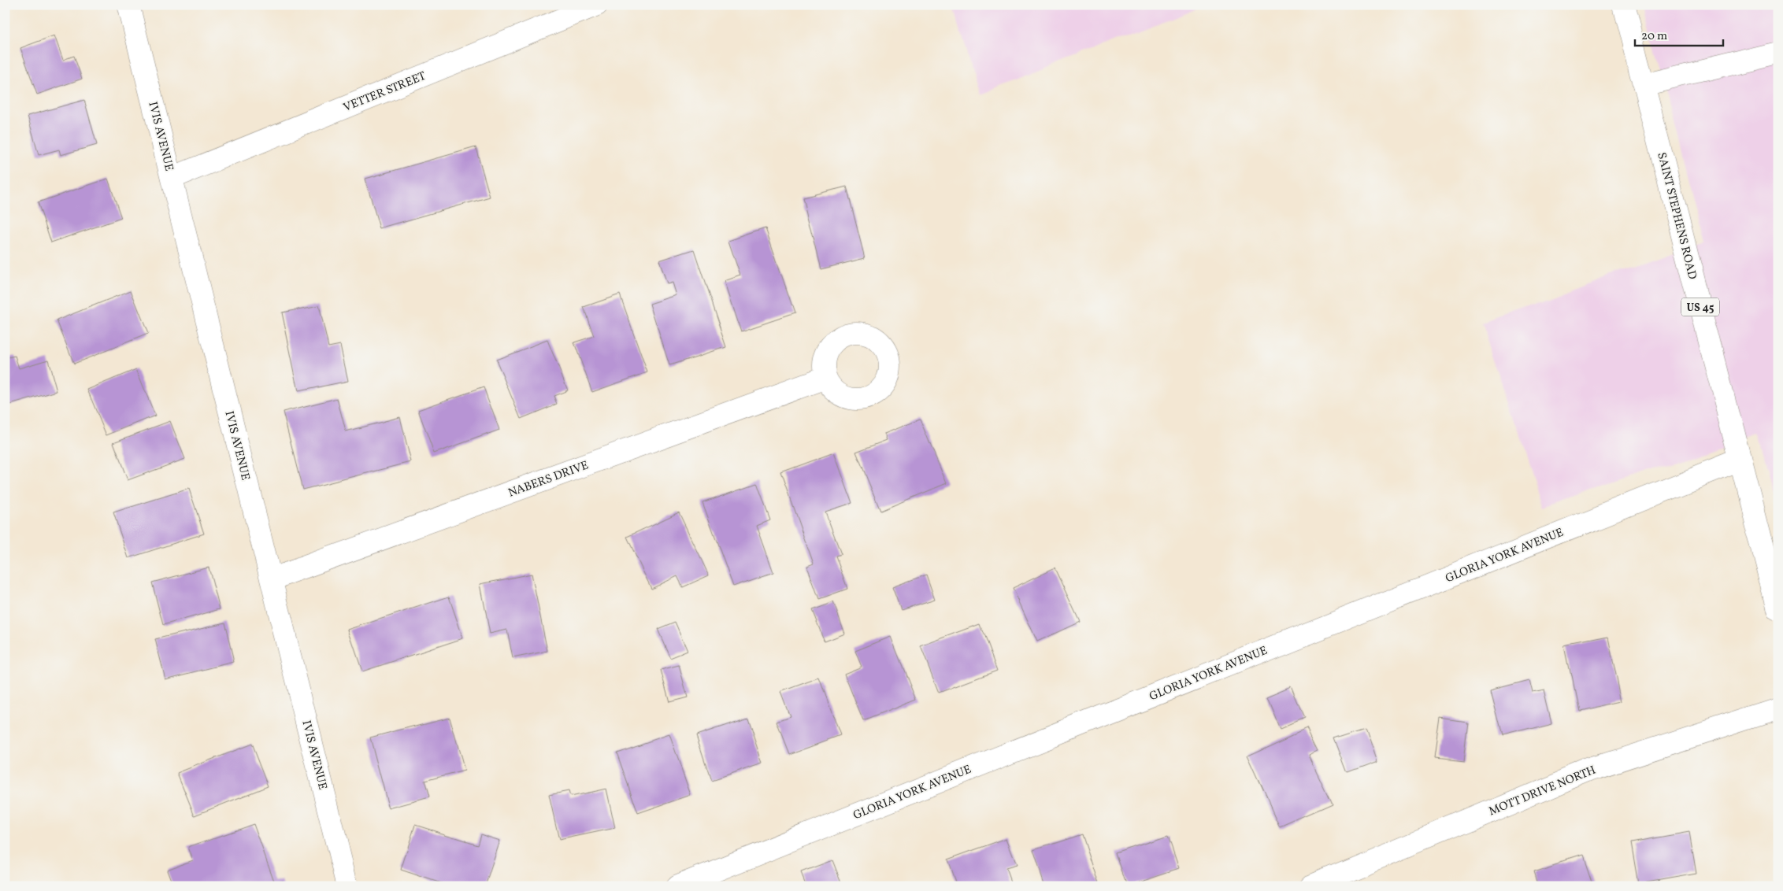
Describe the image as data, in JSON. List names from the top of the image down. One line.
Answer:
{"streets":{"street":["VETTER STREET","IVIS AVENUE","SAINT STEPHENS ROAD","US 45","NABERS DRIVE","GLORIA YORK AVENUE","MOTT DRIVE NORTH"]},"crossings":[["VETTER STREET","IVIS AVENUE"],["IVIS AVENUE","NABERS DRIVE"],["SAINT STEPHENS ROAD","GLORIA YORK AVENUE"]],"scale_bar":"20 m"}
